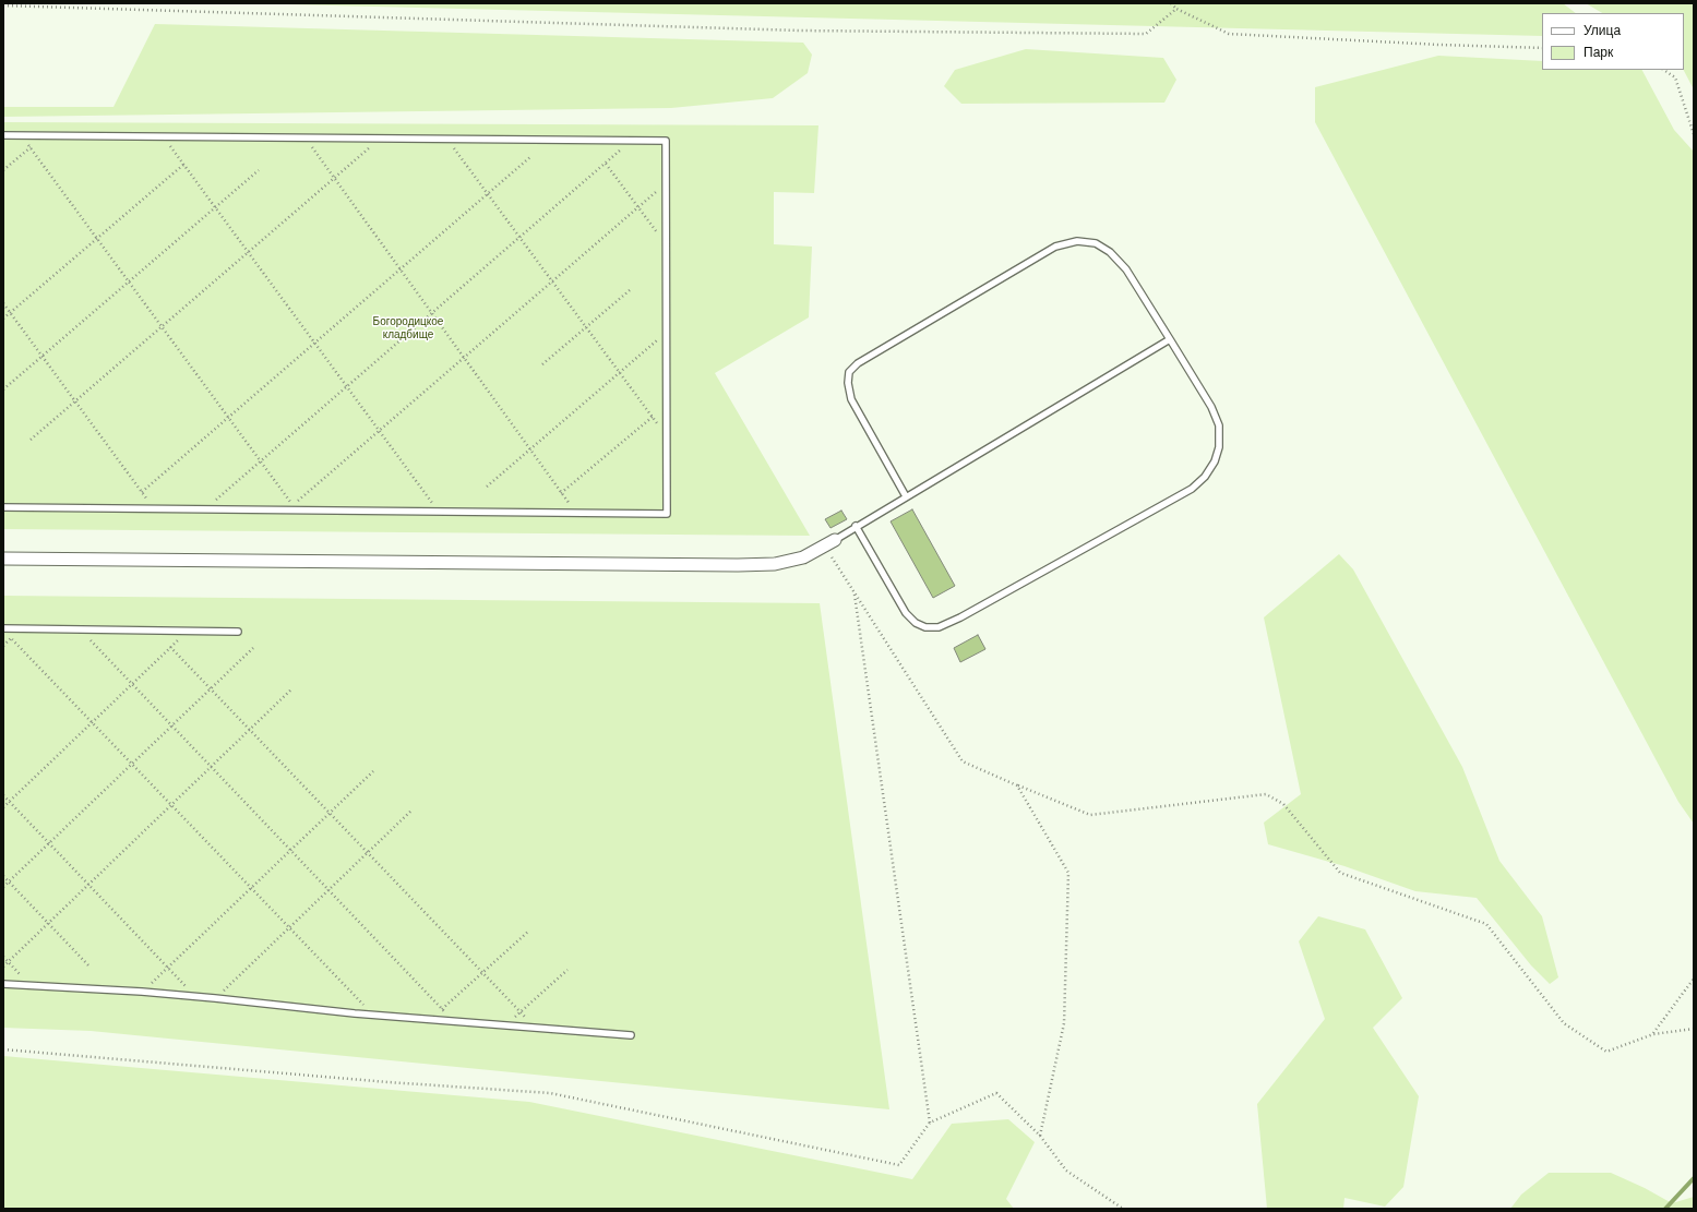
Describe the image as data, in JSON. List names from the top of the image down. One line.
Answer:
{"parks":["Богородицкое кладбище"],"legend":["Улица","Парк"]}
